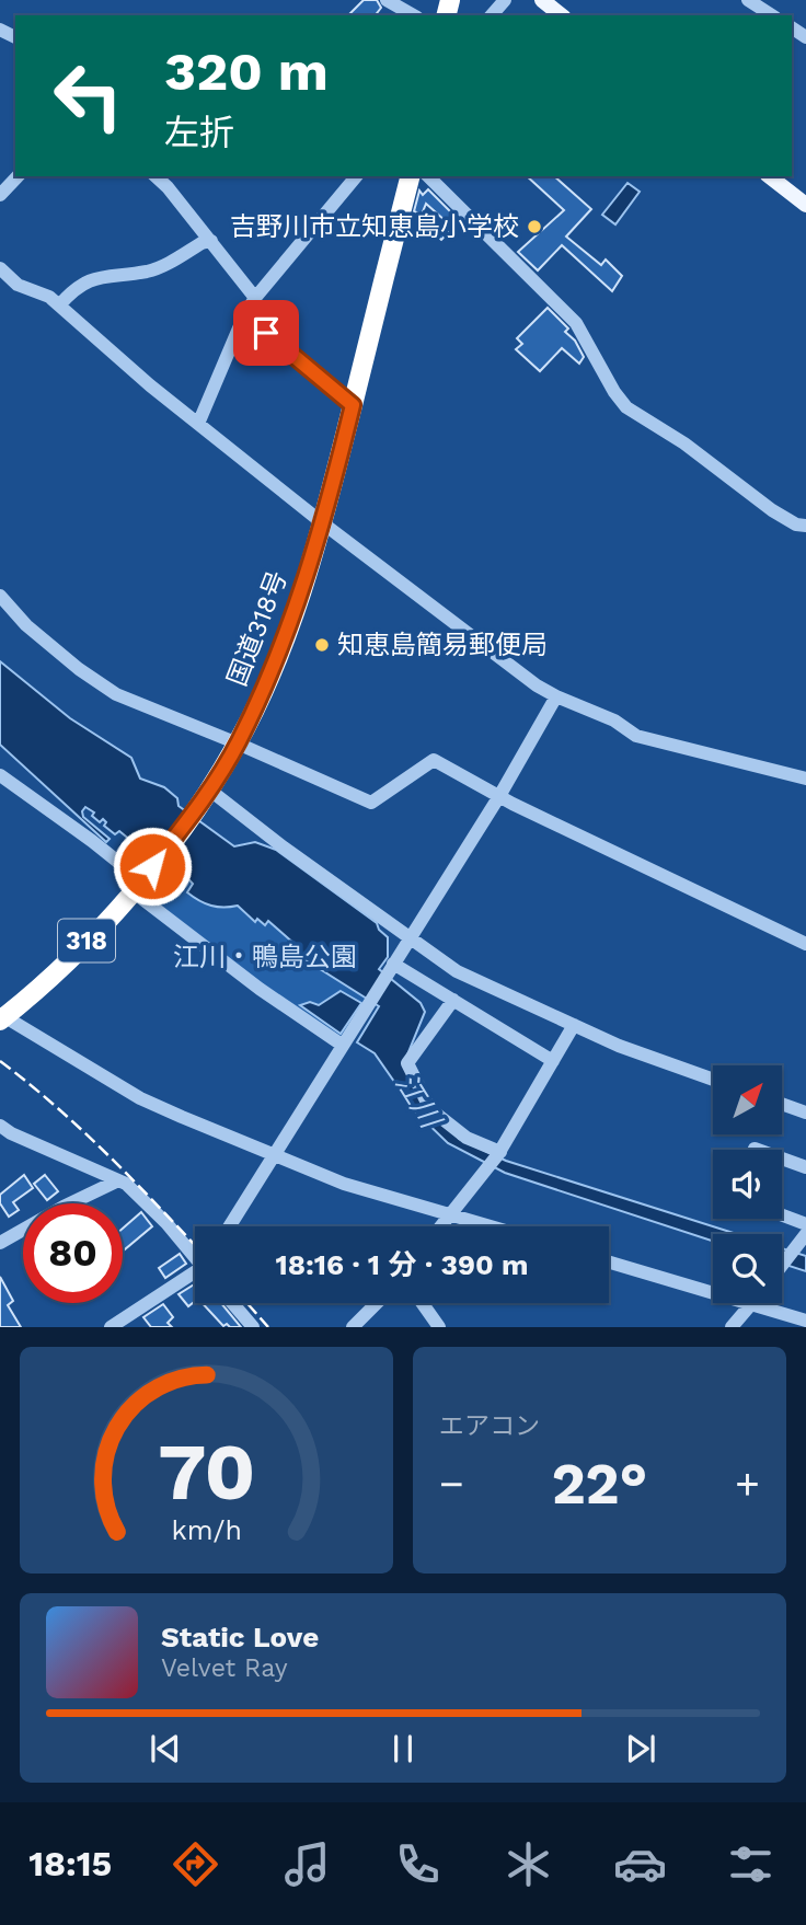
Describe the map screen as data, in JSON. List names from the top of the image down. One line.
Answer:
{"streets":{"highway":["国道318号","318"]},"water":["江川"],"parks":["江川・鴨島公園"],"places":["吉野川市立知恵島小学校","知恵島簡易郵便局"],"north":"top right","page":{"turn":["320 m","左折"],"limit":"80","trip":"18:16 · 1 分 · 390 m","tile":"エアコン","heat":["−","22°","+"],"song":["Static Love","Velvet Ray"],"tabs":"18:15","gauge":["70","km/h"]}}
